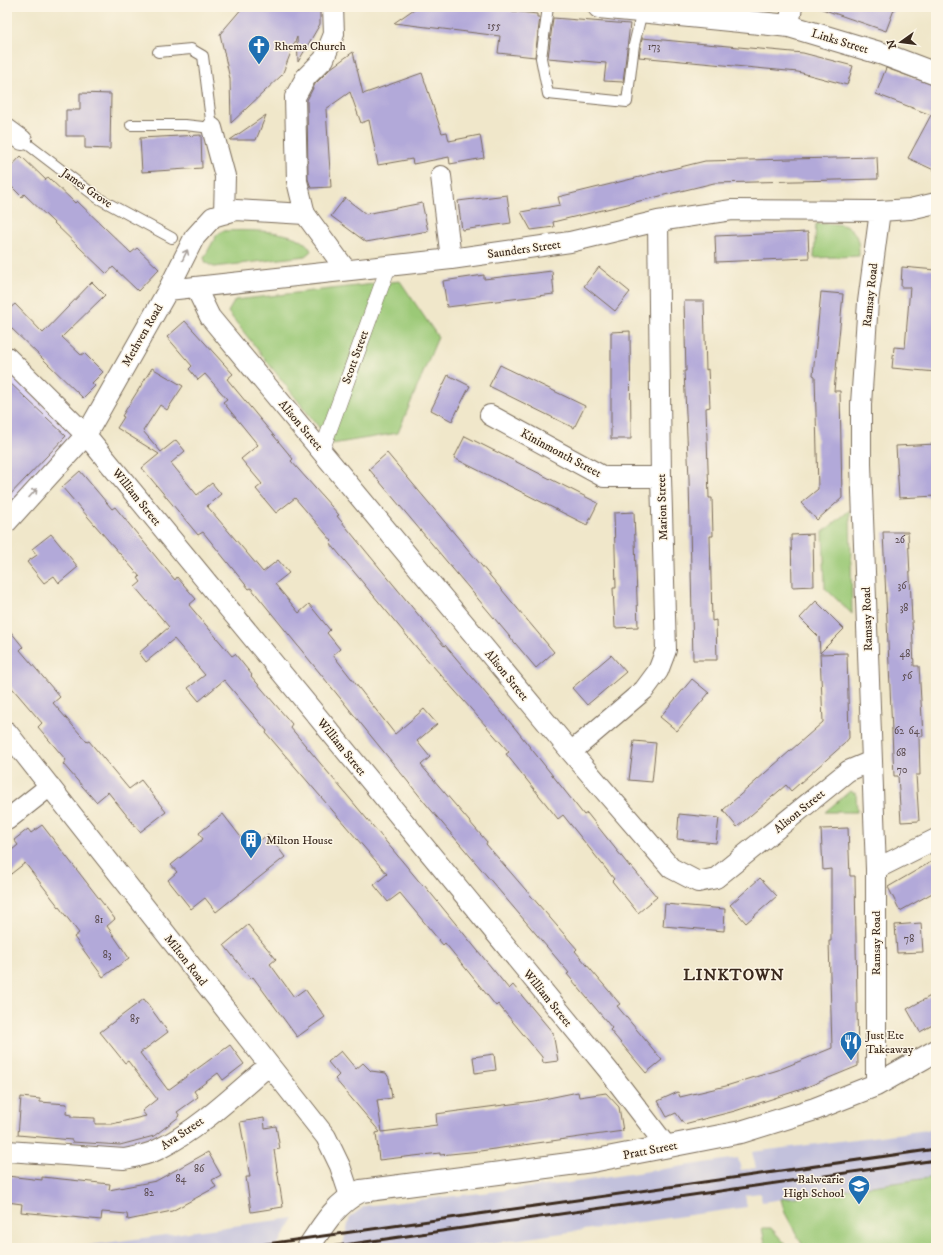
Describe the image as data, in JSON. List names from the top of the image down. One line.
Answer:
{"streets":{"main road":["Links Street","Pratt Street"],"street":["Saunders Street","Ramsay Road","Methven Road","Scott Street","Alison Street","Kininmonth Street","William Street","Marion Street","Milton Road","Ava Street"],"lane":["James Grove"]},"crossings":[["Saunders Street","Ramsay Road"],["Saunders Street","Methven Road"],["Saunders Street","Scott Street"],["Saunders Street","Alison Street"],["Saunders Street","Marion Street"],["Ramsay Road","Alison Street"],["Ramsay Road","Pratt Street"],["Methven Road","William Street"],["Scott Street","Alison Street"],["Alison Street","Marion Street"],["Kininmonth Street","Marion Street"],["William Street","Pratt Street"],["Milton Road","Ava Street"],["Milton Road","Pratt Street"]],"one_way":["Methven Road"],"districts":["LINKTOWN"],"places":{"church":["Rhema Church"],"building":["Milton House"],"restaurant":["Just Ete Takeaway"],"school or university":["Balwearie High School"]},"house_numbers":["155","173","26","36","38","48","56","62","64","68","70","81","78","83","85","86","84","82"],"north":"left"}
